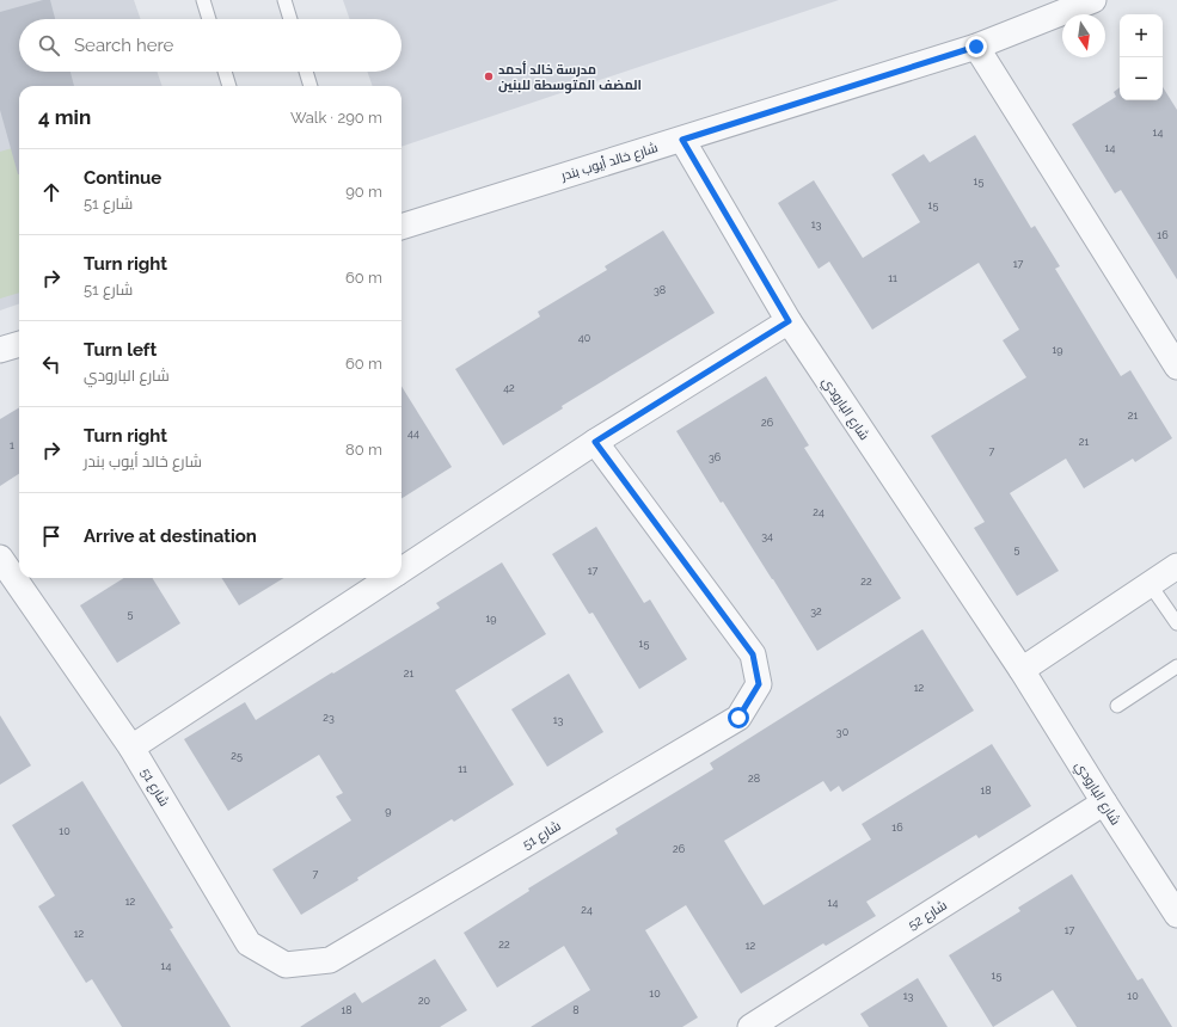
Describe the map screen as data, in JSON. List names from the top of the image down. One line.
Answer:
{"streets":{"street":["شارع خالد أيوب بندر","شارع البارودي","شارع 51","شارع 52"]},"crossings":[["شارع خالد أيوب بندر","شارع البارودي"],["شارع البارودي","شارع 52"]],"places":["مدرسة خالد أحمد المضف المتوسطة للبنين"],"house_numbers":["14","14","15","15","13","16","17","11","38","40","19","42","21","26","44","21","1","7","36","24","34","5","17","22","32","5","19","15","21","12","23","13","30","25","11","28","18","9","16","10","26","7","12","14","24","17","12","22","12","14","15","10","13","10","20","18","8"],"north":"bottom","page":{"map_buttons":["+","−"],"search":"Search here","heading":["4 min","Walk · 290 m"],"list":[["Continue","شارع 51","90 m"],["Turn right","شارع 51","60 m"],["Turn left","شارع البارودي","60 m"],["Turn right","شارع خالد أيوب بندر","80 m"],"Arrive at destination"]}}
